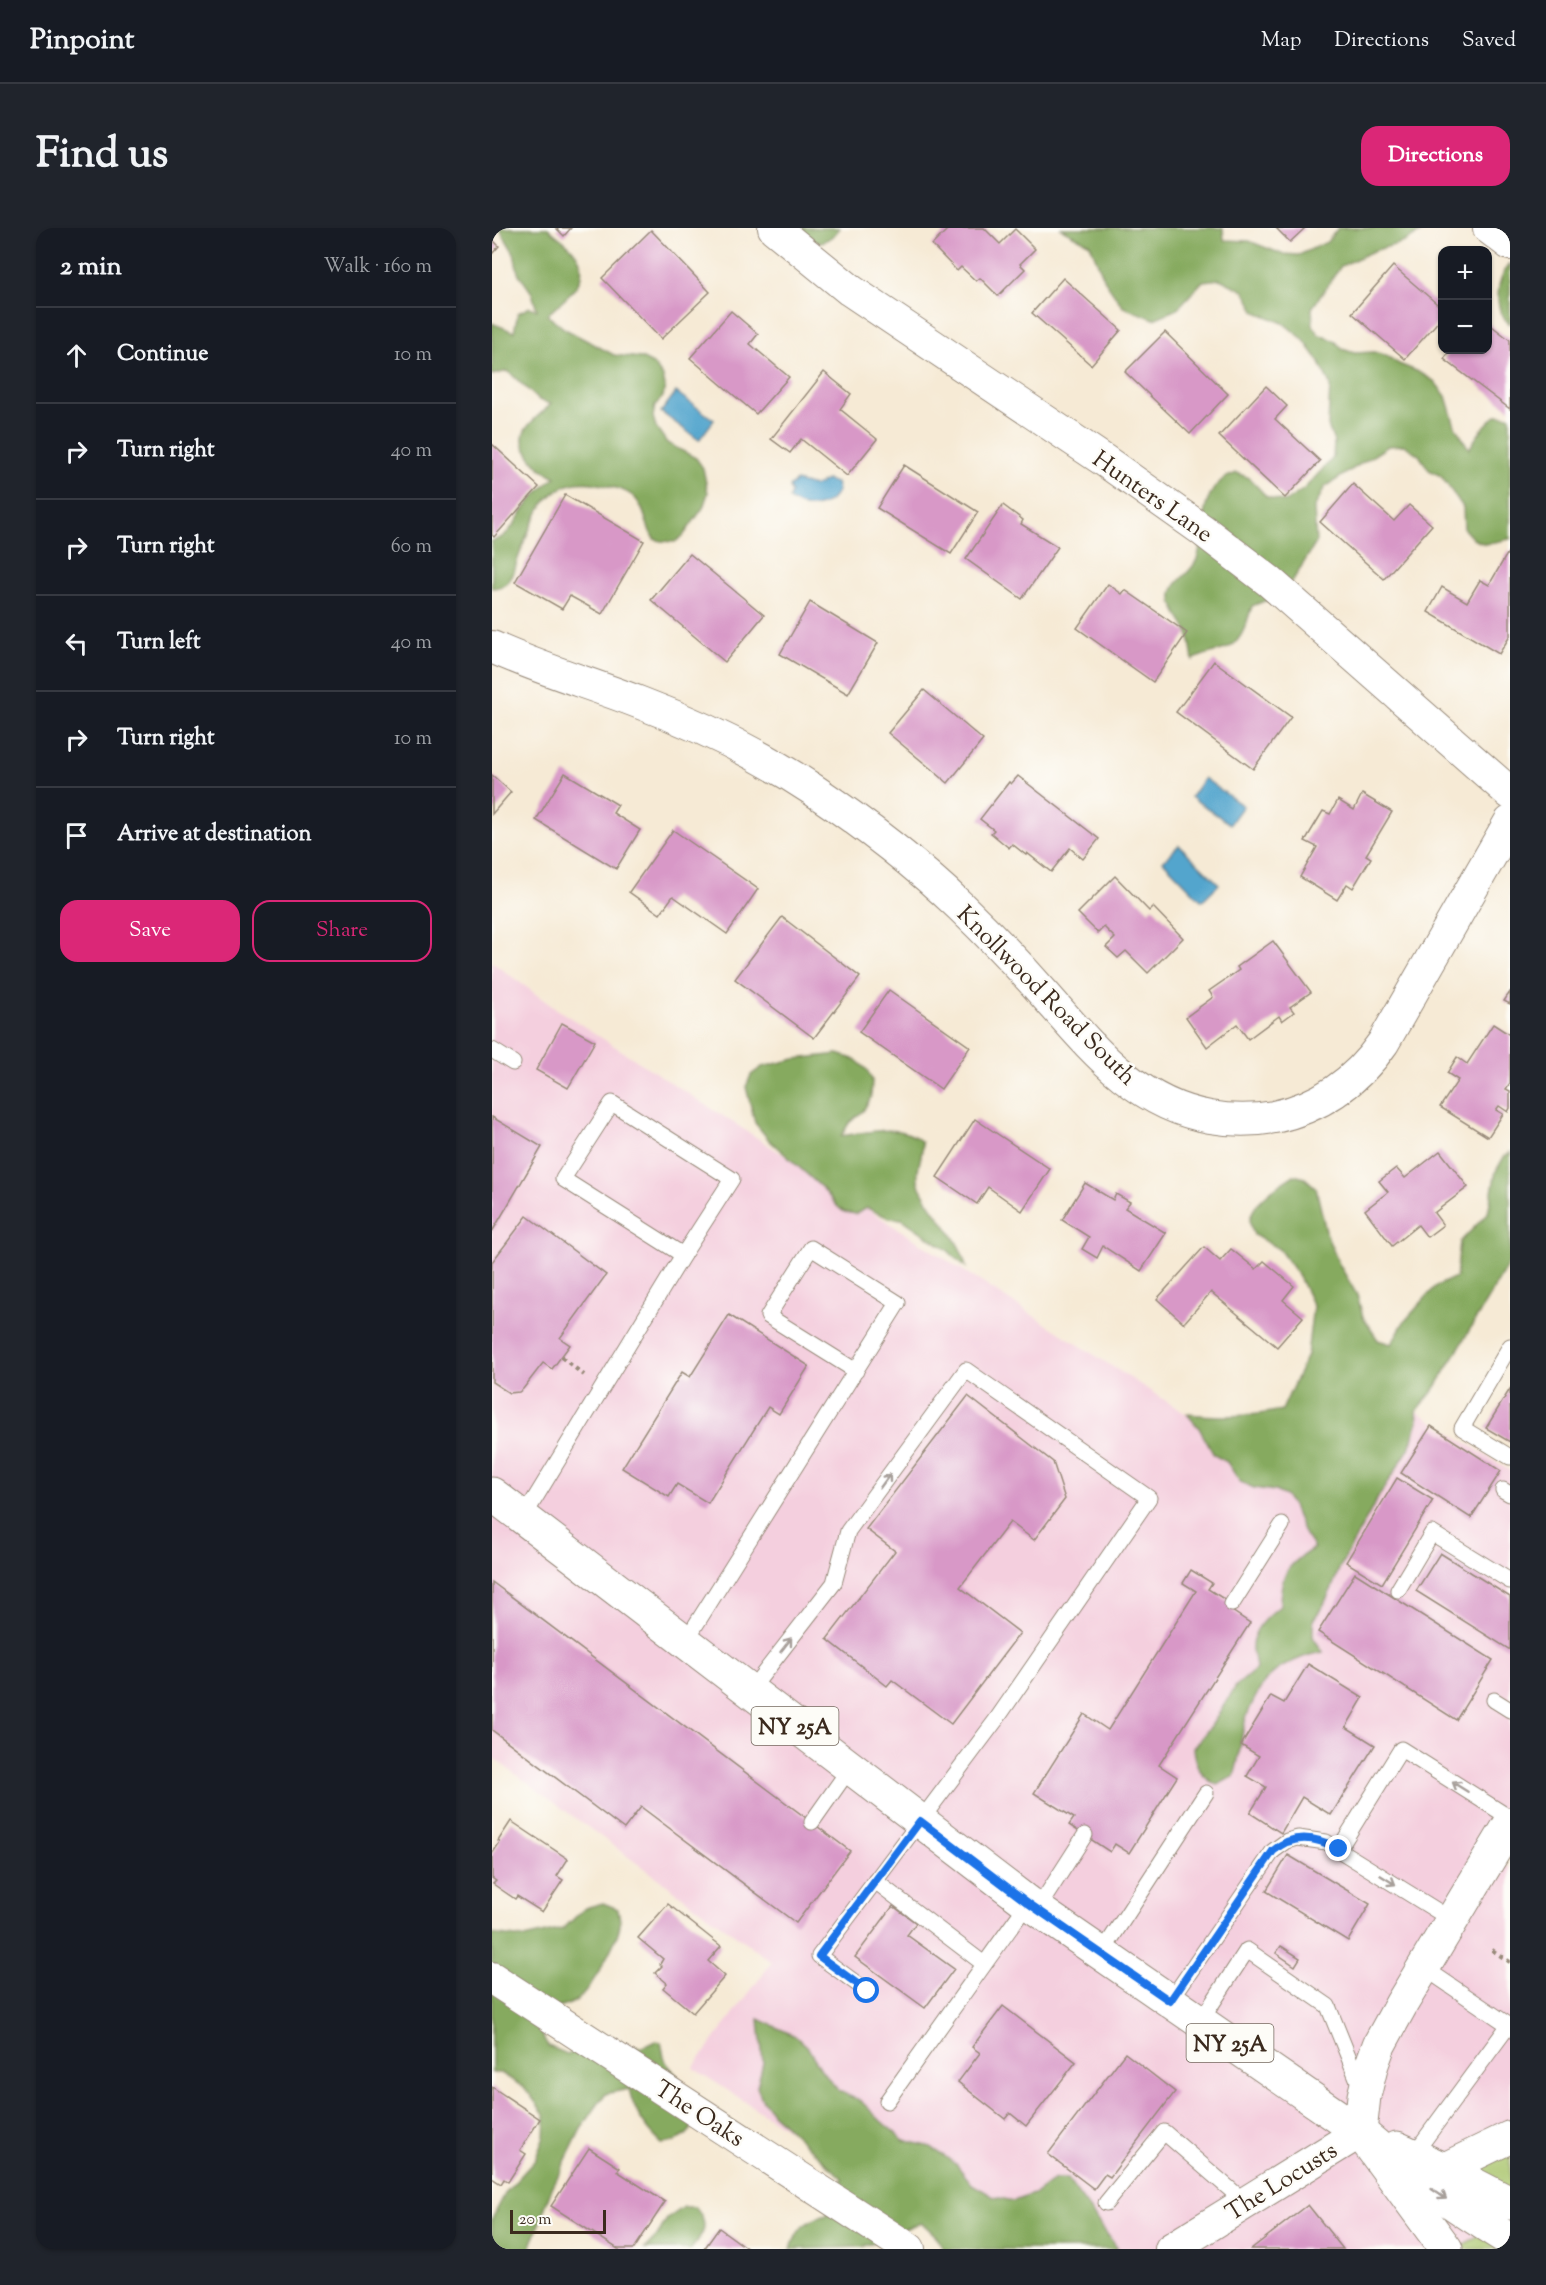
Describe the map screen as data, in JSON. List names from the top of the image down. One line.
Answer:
{"streets":{"main road":["NY 25A"],"street":["Hunters Lane","Knollwood Road South","The Oaks","The Locusts"]},"crossings":[["NY 25A","The Locusts"]],"scale_bar":"20 m","page":{"header":"Pinpoint","nav":["Map","Directions","Saved"],"title":"Find us","buttons":["Directions",["Save","Share"]],"heading":["2 min","Walk · 160 m"],"map_buttons":["+","−"],"list":[["Continue","10 m"],["Turn right","40 m"],["Turn right","60 m"],["Turn left","40 m"],["Turn right","10 m"],"Arrive at destination"],"scale":"20 m"}}
